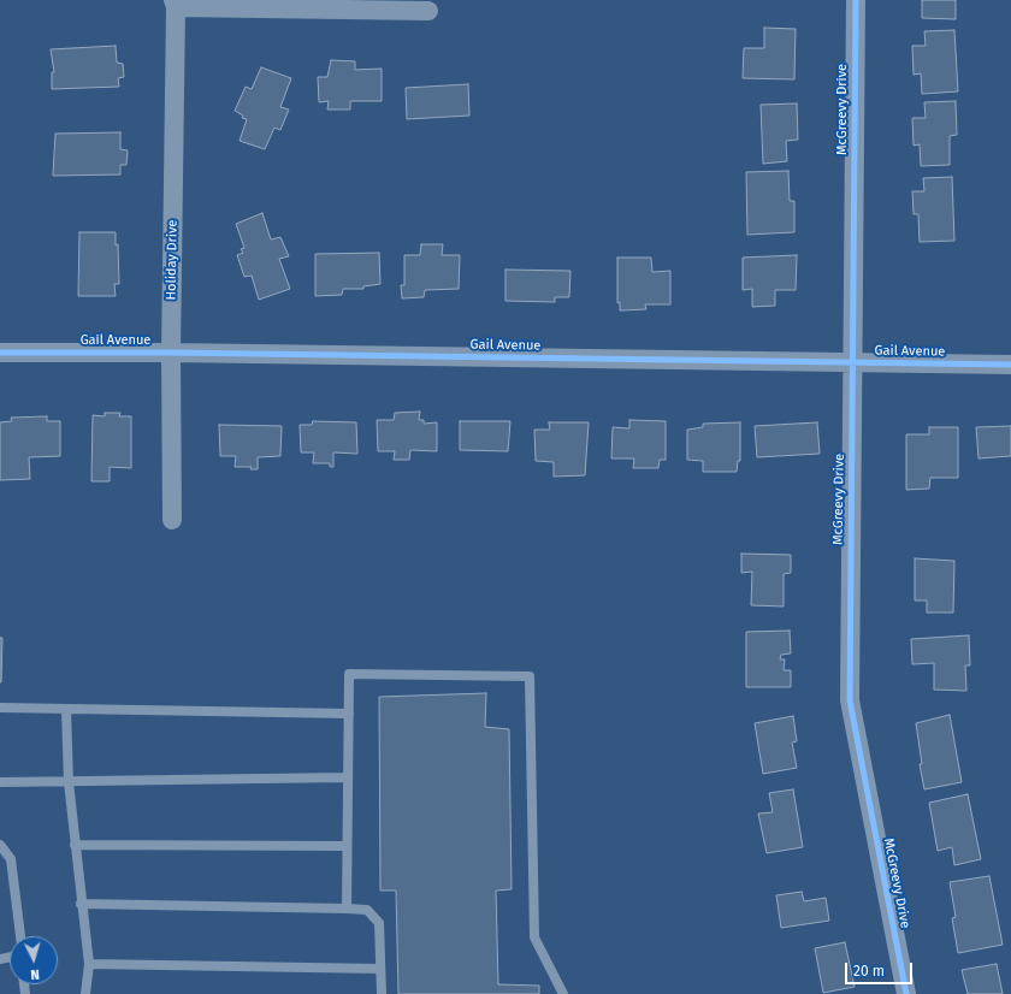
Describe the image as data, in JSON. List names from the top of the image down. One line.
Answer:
{"streets":{"street":["McGreevy Drive","Holiday Drive","Gail Avenue"]},"crossings":[["McGreevy Drive","Gail Avenue"],["Holiday Drive","Gail Avenue"]],"scale_bar":"20 m","north":"bottom"}
